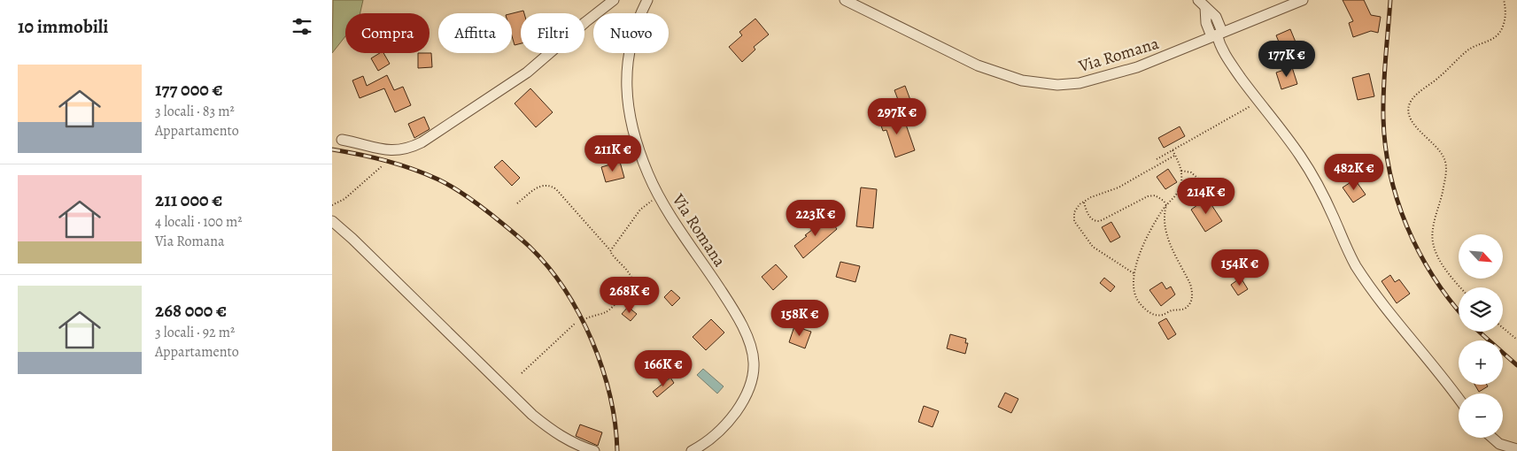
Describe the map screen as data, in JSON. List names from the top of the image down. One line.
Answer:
{"streets":{"street":["Via Romana"]},"north":"bottom right","page":{"heading":"10 immobili","chip":["Compra","Affitta","Filtri","Nuovo"],"price":["177K €","297K €","211K €","482K €","214K €","223K €","154K €","268K €","158K €","166K €"],"list":[{"name":"177 000 €","note":"3 locali · 83 m² · Appartamento"},{"name":"211 000 €","note":"4 locali · 100 m² · Via Romana"},{"name":"268 000 €","note":"3 locali · 92 m² · Appartamento"}],"map_buttons":["+","−"]}}
